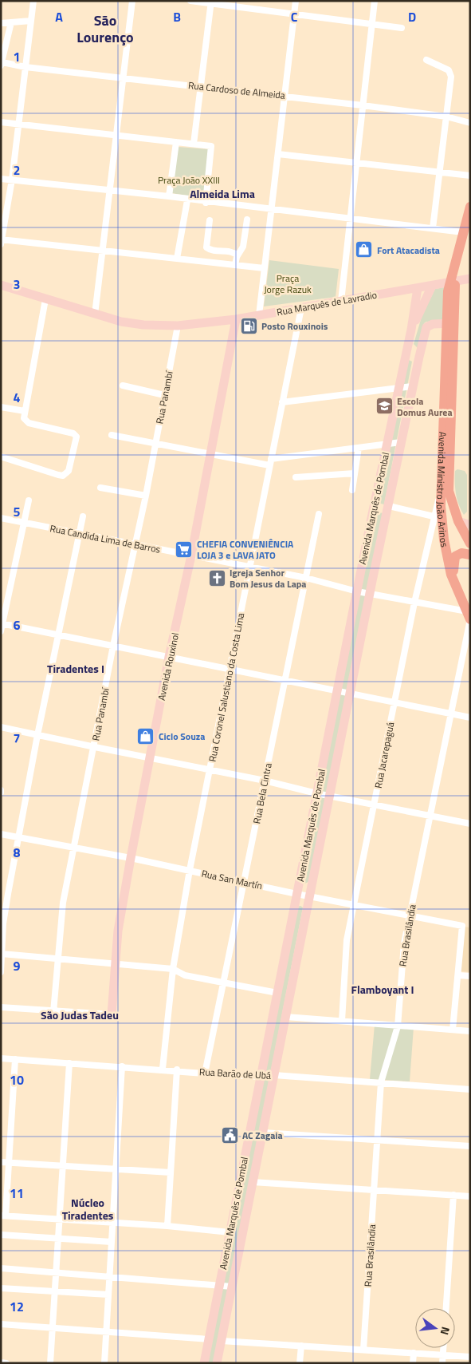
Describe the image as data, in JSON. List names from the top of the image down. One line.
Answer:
{"streets":{"main road":["Rua Marquês de Lavradio","Avenida Ministro João Arinos","Avenida Marquês de Pombal","Avenida Rouxinol"],"street":["Rua Cardoso de Almeida","Rua Panambí","Rua Candida Lima de Barros","Rua Coronel Salustiano da Costa Lima","Rua Jacarepaguá","Rua Bela Cintra","Rua San Martín","Rua Brasilândia","Rua Barão de Ubá"]},"crossings":[["Rua Marquês de Lavradio","Rua Panambí"],["Rua Marquês de Lavradio","Avenida Ministro João Arinos"],["Rua Marquês de Lavradio","Avenida Marquês de Pombal"],["Rua Marquês de Lavradio","Avenida Rouxinol"],["Rua Marquês de Lavradio","Rua Coronel Salustiano da Costa Lima"],["Rua Panambí","Rua Candida Lima de Barros"],["Rua Panambí","Rua San Martín"],["Avenida Ministro João Arinos","Avenida Marquês de Pombal"],["Avenida Ministro João Arinos","Rua Jacarepaguá"],["Avenida Ministro João Arinos","Rua Brasilândia"],["Avenida Marquês de Pombal","Rua Candida Lima de Barros"],["Avenida Marquês de Pombal","Rua San Martín"],["Avenida Marquês de Pombal","Rua Barão de Ubá"],["Rua Candida Lima de Barros","Avenida Rouxinol"],["Rua Candida Lima de Barros","Rua Coronel Salustiano da Costa Lima"],["Rua Candida Lima de Barros","Rua Bela Cintra"],["Avenida Rouxinol","Rua San Martín"],["Rua Coronel Salustiano da Costa Lima","Rua San Martín"],["Rua Coronel Salustiano da Costa Lima","Rua Barão de Ubá"],["Rua Bela Cintra","Rua San Martín"],["Rua Bela Cintra","Rua Barão de Ubá"],["Rua Brasilândia","Rua Barão de Ubá"]],"districts":["São Lourenço","Almeida Lima","Tiradentes I","Flamboyant I","São Judas Tadeu","Núcleo Tiradentes"],"parks":["Praça João XXIII","Praça Jorge Razuk"],"places":{"shop":["Fort Atacadista","Ciclo Souza"],"fuel station":["Posto Rouxinois"],"school or university":["Escola Domus Aurea"],"supermarket":["CHEFIA CONVENIÊNCIA LOJA 3 e LAVA JATO"],"church":["Igreja Senhor Bom Jesus da Lapa"],"public building":["AC Zagaia"]},"north":"right","grid":{"columns":["A","B","C","D"],"rows":["1","2","3","4","5","6","7","8","9","10","11","12"]}}
